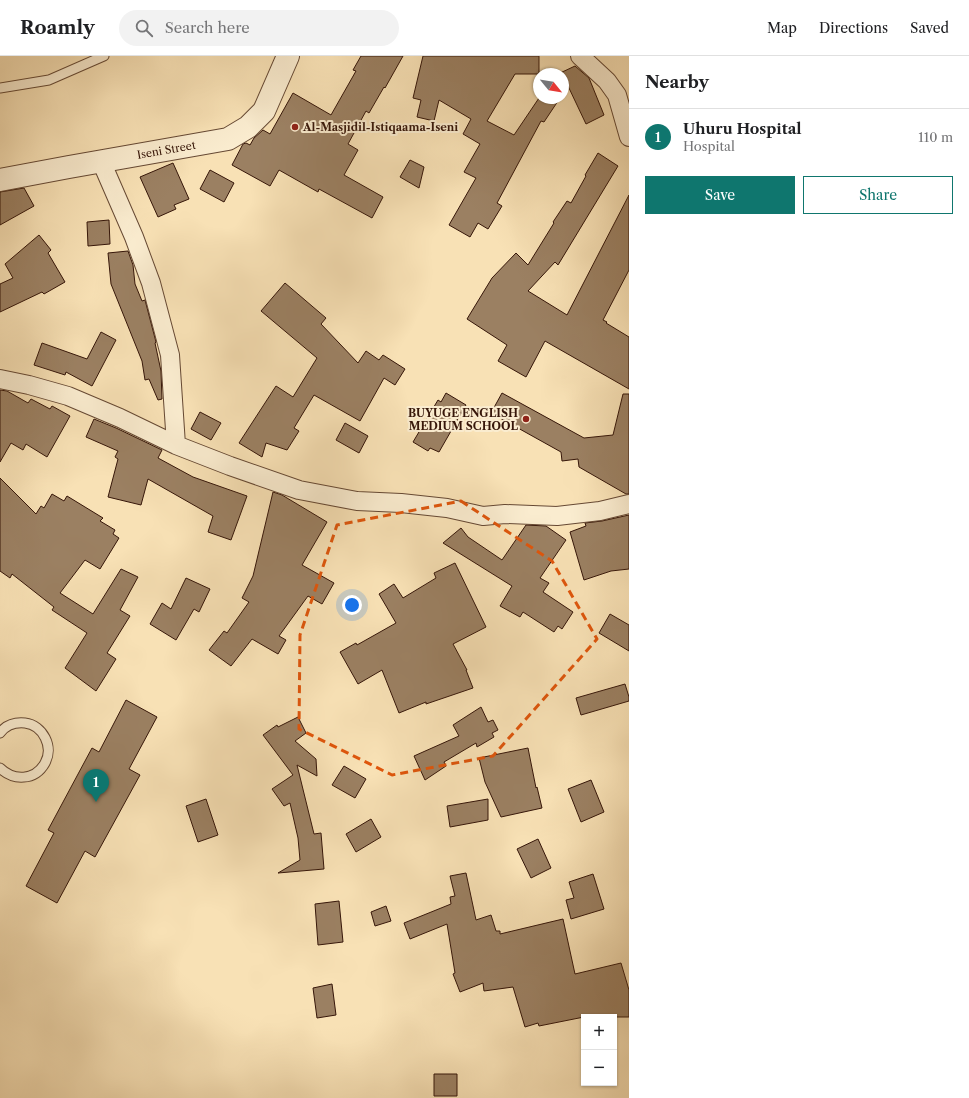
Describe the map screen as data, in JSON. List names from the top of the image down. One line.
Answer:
{"streets":{"street":["Iseni Street"]},"places":["Al-Masjidil-Istiqaama-Iseni","BUYUGE ENGLISH MEDIUM SCHOOL"],"north":"bottom right","page":{"header":"Roamly","search":"Search here","nav":["Map","Directions","Saved"],"heading":"Nearby","list":[{"mark":"1","name":"Uhuru Hospital","note":"Hospital","value":"110 m"}],"buttons":["Save","Share"],"pins":"1","map_buttons":["+","−"]}}
